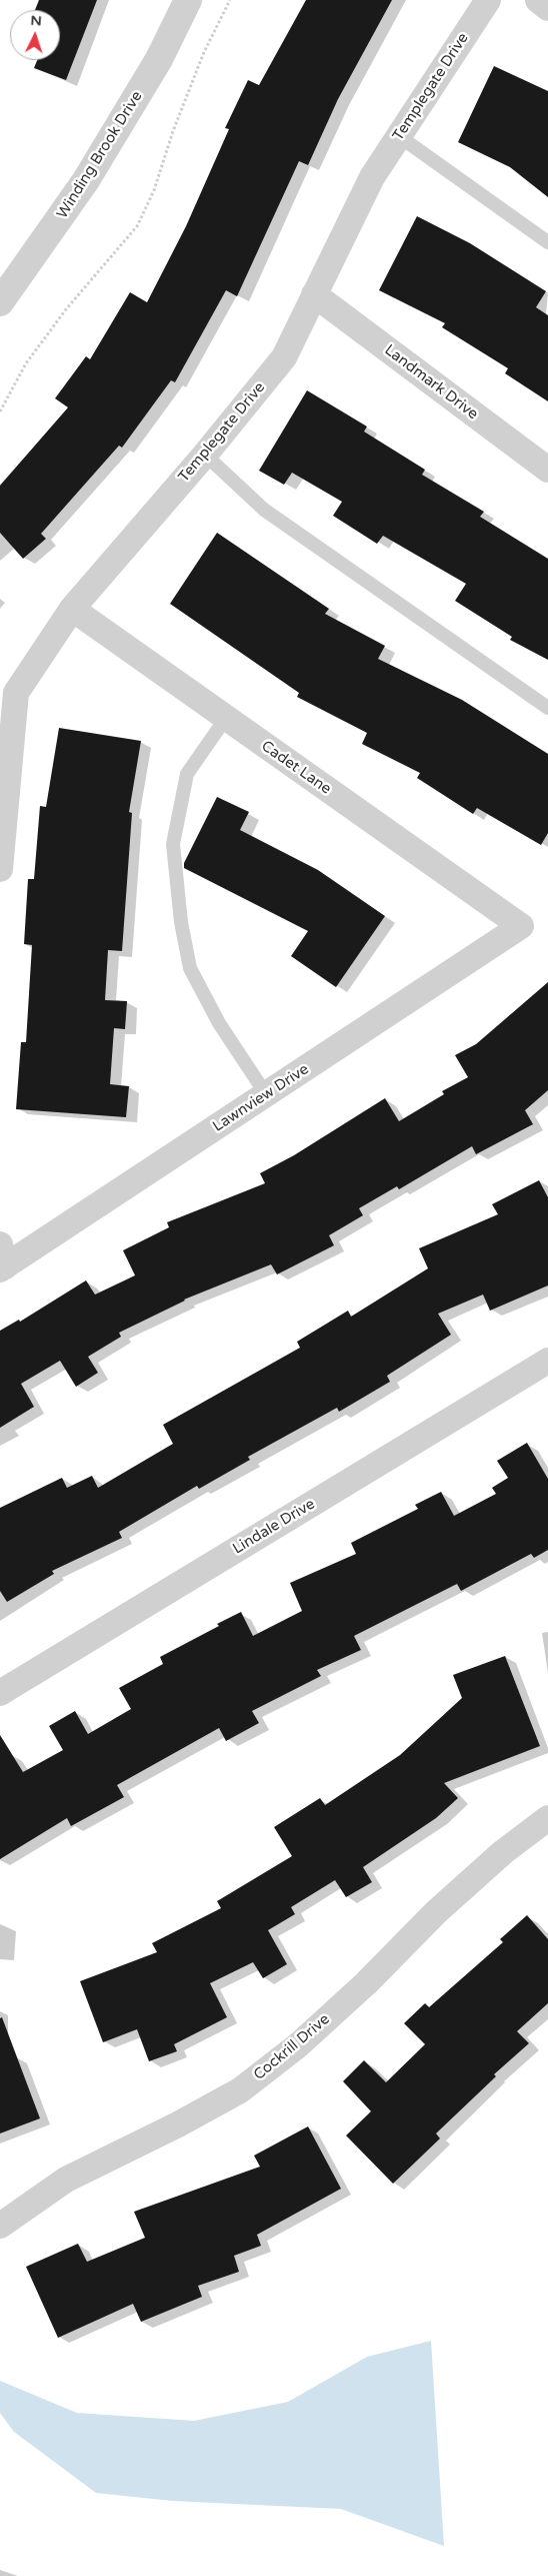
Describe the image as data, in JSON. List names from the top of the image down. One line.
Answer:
{"streets":{"street":["Templegate Drive","Winding Brook Drive","Landmark Drive","Cadet Lane","Lawnview Drive","Lindale Drive","Cockrill Drive"]},"crossings":[["Templegate Drive","Landmark Drive"],["Templegate Drive","Cadet Lane"],["Cadet Lane","Lawnview Drive"]],"north":"top"}
